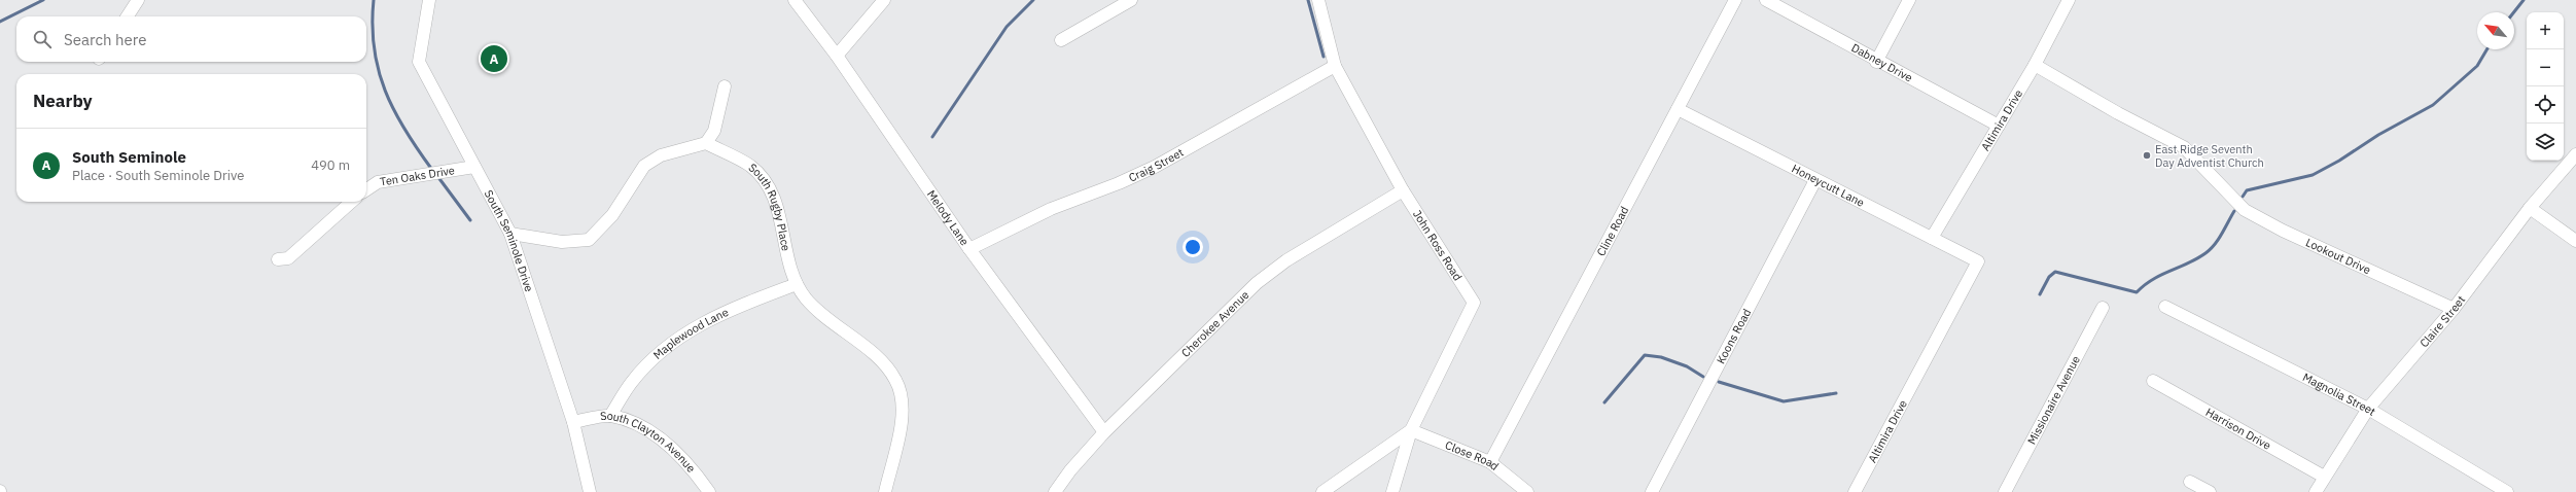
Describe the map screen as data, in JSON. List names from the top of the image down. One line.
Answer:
{"streets":{"street":["Dabney Drive","Altimira Drive","Craig Street","Ten Oaks Drive","Honeycutt Lane","South Rugby Place","Melody Lane","Cline Road","South Seminole Drive","John Ross Road","Lookout Drive","Claire Street","Cherokee Avenue","Maplewood Lane","Koons Road","Magnolia Street","Missionaire Avenue","Harrison Drive","South Clayton Avenue","Close Road"]},"crossings":[["Dabney Drive","Altimira Drive"],["Altimira Drive","Honeycutt Lane"],["Altimira Drive","Lookout Drive"],["Craig Street","Melody Lane"],["Craig Street","John Ross Road"],["Ten Oaks Drive","South Seminole Drive"],["Honeycutt Lane","Cline Road"],["Honeycutt Lane","Koons Road"],["South Rugby Place","Maplewood Lane"],["Melody Lane","Cherokee Avenue"],["Cline Road","Close Road"],["South Seminole Drive","South Clayton Avenue"],["John Ross Road","Cherokee Avenue"],["John Ross Road","Close Road"],["Lookout Drive","Claire Street"],["Claire Street","Magnolia Street"],["Claire Street","Harrison Drive"],["Maplewood Lane","South Clayton Avenue"]],"places":["East Ridge Seventh Day Adventist Church"],"north":"top left","page":{"map_buttons":["+","−"],"search":"Search here","pins":"A","heading":"Nearby","list":[{"mark":"A","name":"South Seminole","note":"Place · South Seminole Drive","value":"490 m"}]}}
